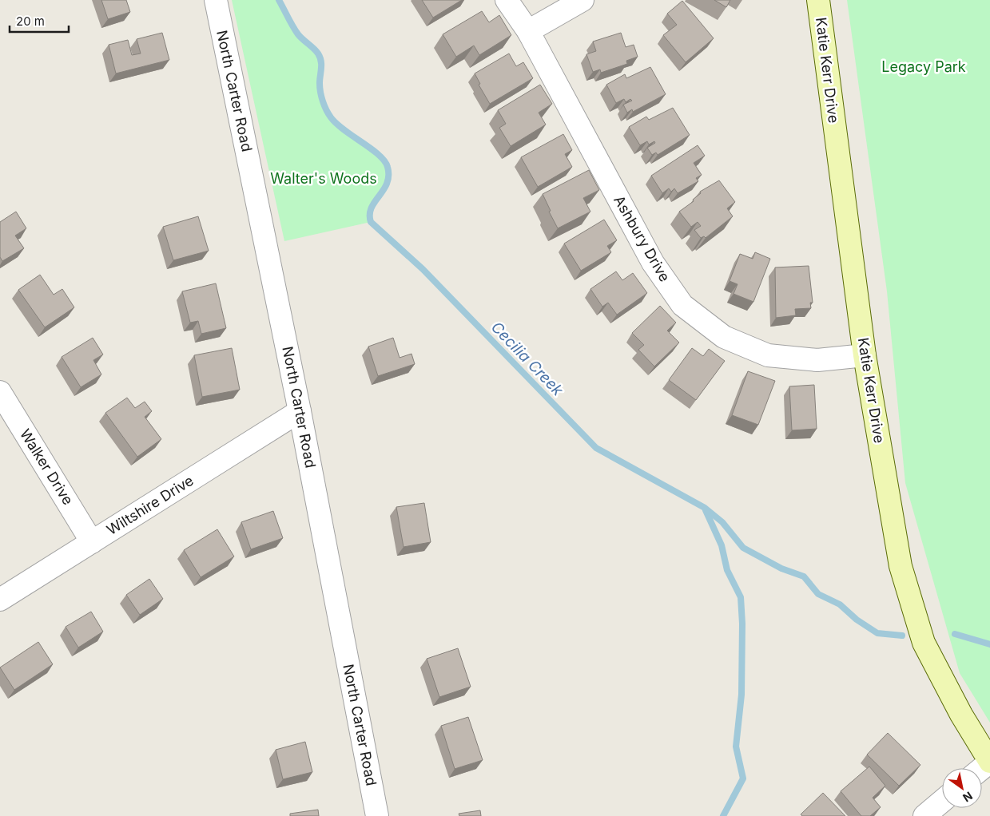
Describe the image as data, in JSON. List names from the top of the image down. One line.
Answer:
{"streets":{"street":["Katie Kerr Drive","North Carter Road","Ashbury Drive","Walker Drive","Wiltshire Drive"]},"crossings":[["Katie Kerr Drive","Ashbury Drive"],["North Carter Road","Wiltshire Drive"],["Walker Drive","Wiltshire Drive"]],"water":["Cecilia Creek"],"parks":["Legacy Park","Walter's Woods"],"scale_bar":"20 m","north":"bottom right"}
